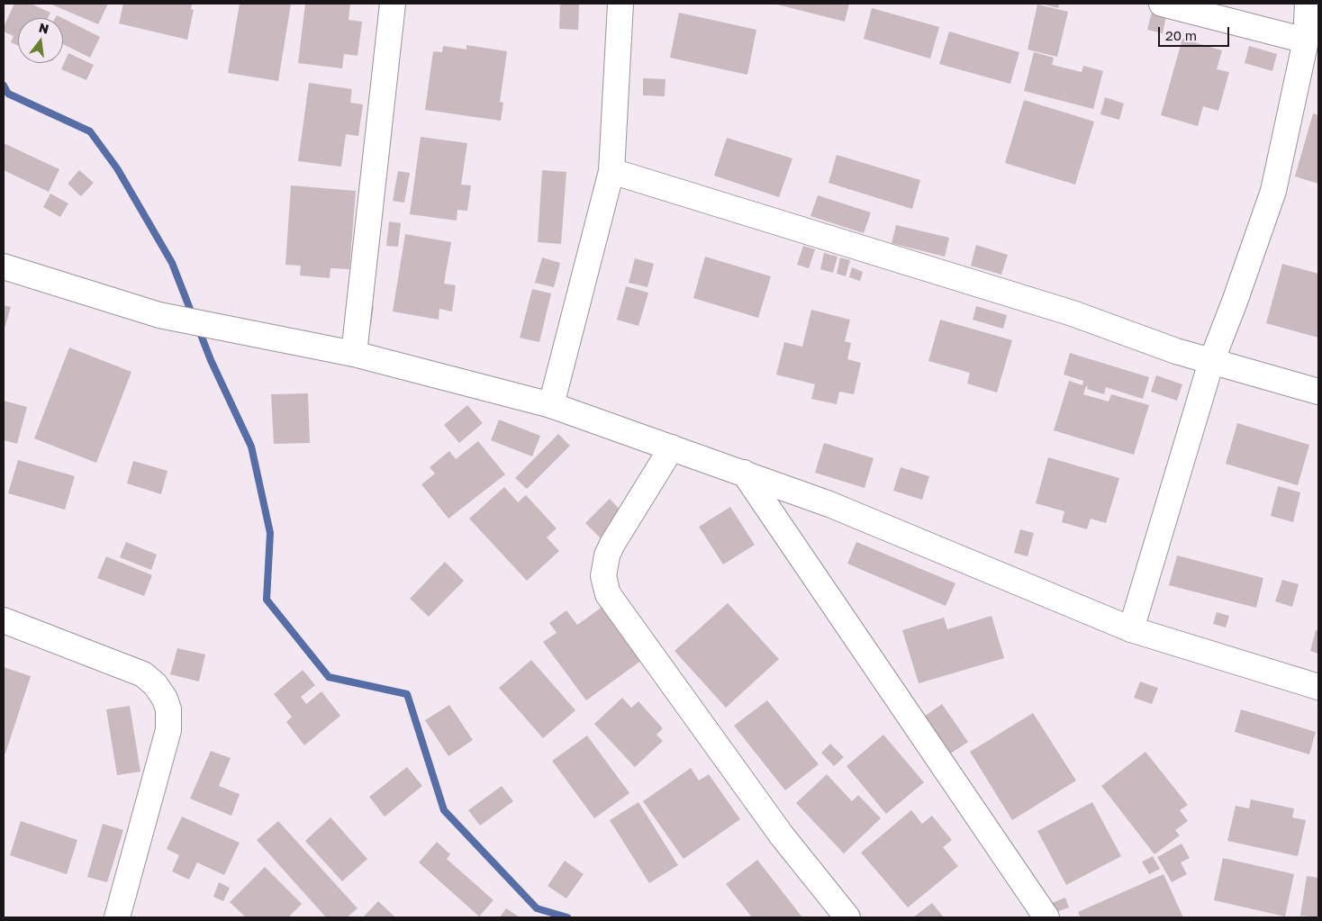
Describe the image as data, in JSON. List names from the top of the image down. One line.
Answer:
{"scale_bar":"20 m","north":"top"}
